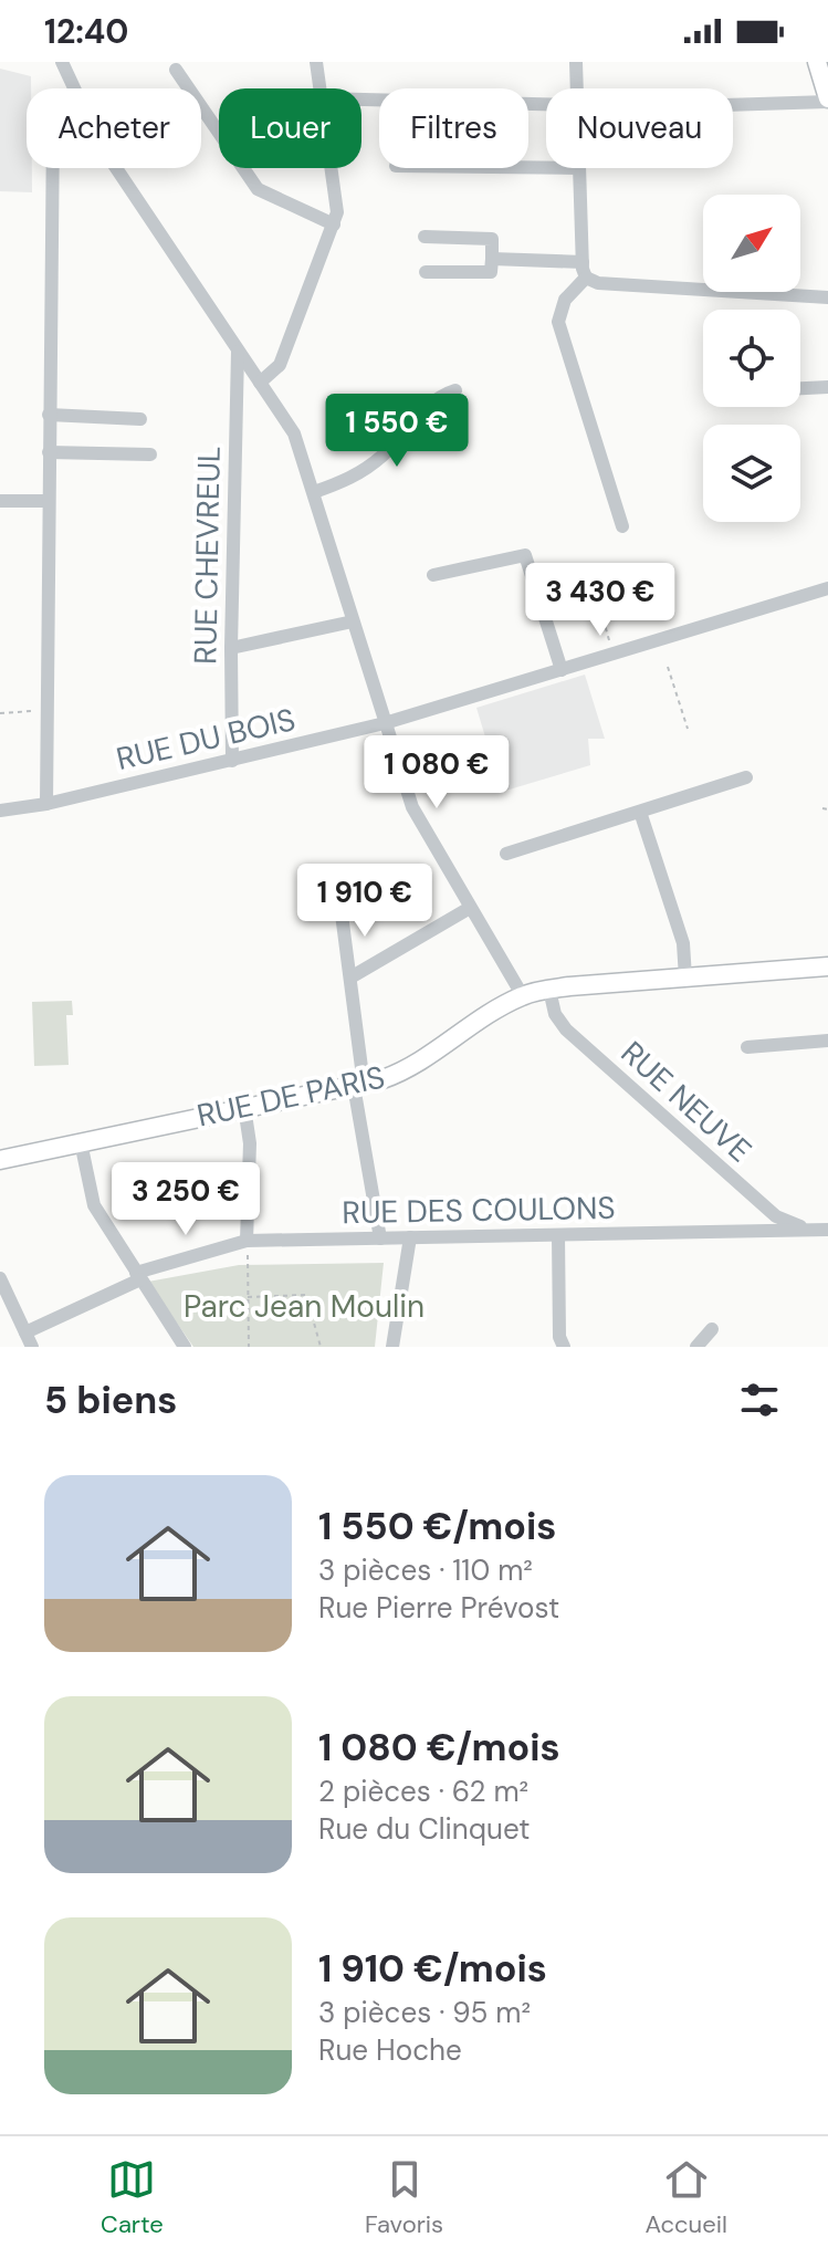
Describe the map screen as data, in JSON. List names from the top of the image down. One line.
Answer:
{"streets":{"main road":["RUE DE PARIS"],"street":["RUE CHEVREUL","RUE DU BOIS","RUE NEUVE","RUE DES COULONS"]},"crossings":[["RUE CHEVREUL","RUE DU BOIS"],["RUE DE PARIS","RUE NEUVE"],["RUE NEUVE","RUE DES COULONS"]],"parks":["Parc Jean Moulin"],"north":"top right","page":{"status":"12:40","chip":["Acheter","Louer","Filtres","Nouveau"],"price":["1 550 €","3 430 €","1 080 €","1 910 €","3 250 €"],"heading":"5 biens","list":[{"name":"1 550 €/mois","note":"3 pièces · 110 m² · Rue Pierre Prévost"},{"name":"1 080 €/mois","note":"2 pièces · 62 m² · Rue du Clinquet"},{"name":"1 910 €/mois","note":"3 pièces · 95 m² · Rue Hoche"}],"tabs":["Carte","Favoris","Accueil"]}}
